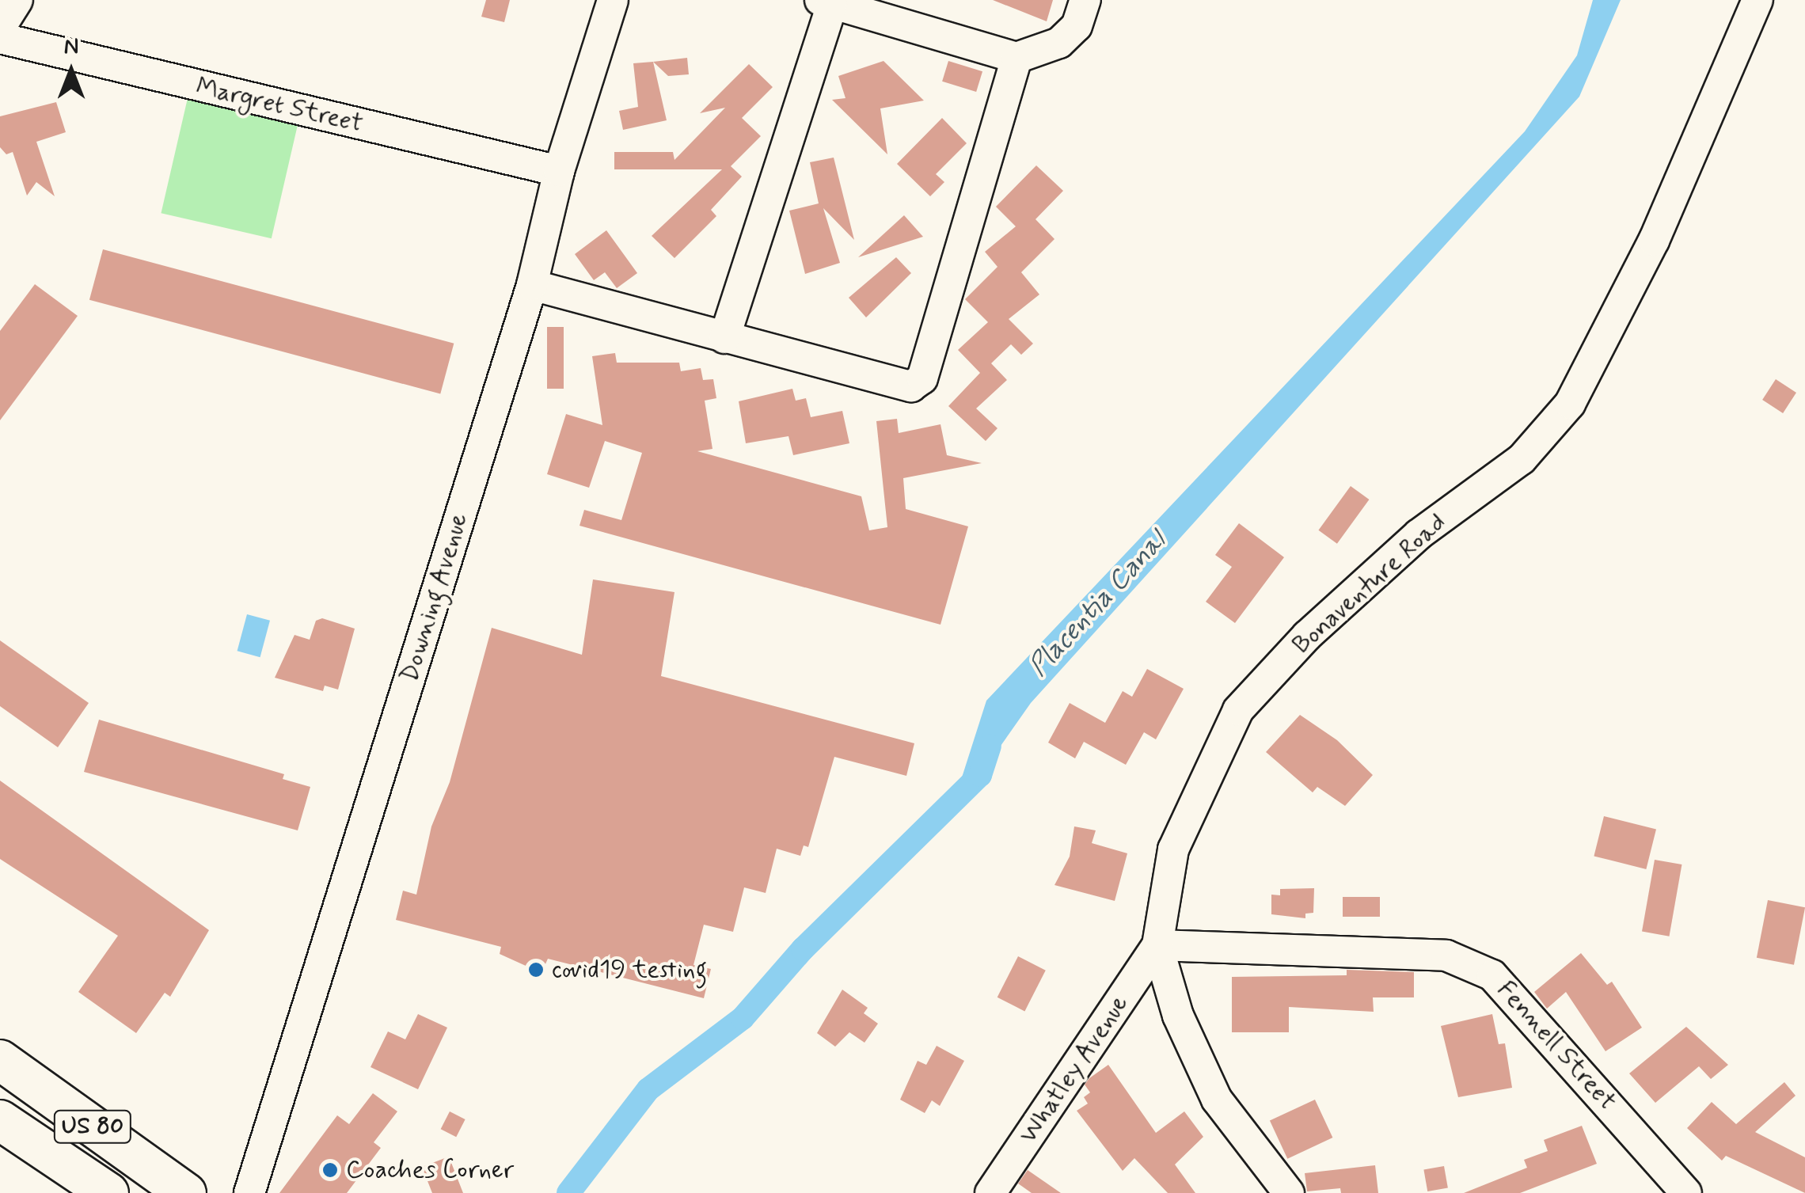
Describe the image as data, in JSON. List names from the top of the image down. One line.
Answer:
{"streets":{"main road":["US 80"],"street":["Margret Street","Bonaventure Road","Downing Avenue","Fennell Street","Whatley Avenue"]},"crossings":[["Margret Street","Downing Avenue"],["Bonaventure Road","Fennell Street"],["Bonaventure Road","Whatley Avenue"],["Fennell Street","Whatley Avenue"]],"water":["Placentia Canal"],"places":["covid19 testing","Coaches Corner"],"north":"top"}
